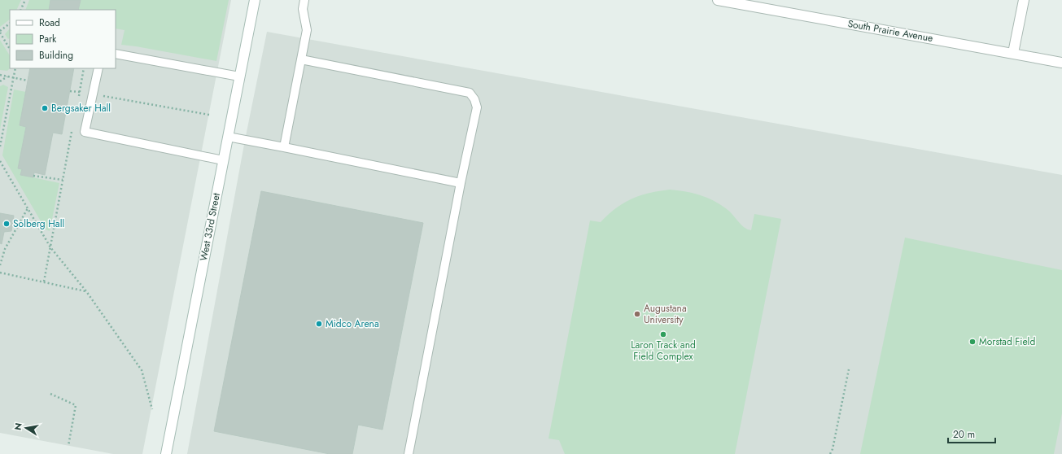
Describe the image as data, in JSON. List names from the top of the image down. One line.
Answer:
{"streets":{"street":["South Prairie Avenue","West 33rd Street"]},"places":["Bergsaker Hall","Solberg Hall","Augustana University","Midco Arena","Laron Track and Field Complex","Morstad Field"],"legend":["Road","Park","Building"],"scale_bar":"20 m","north":"left"}
